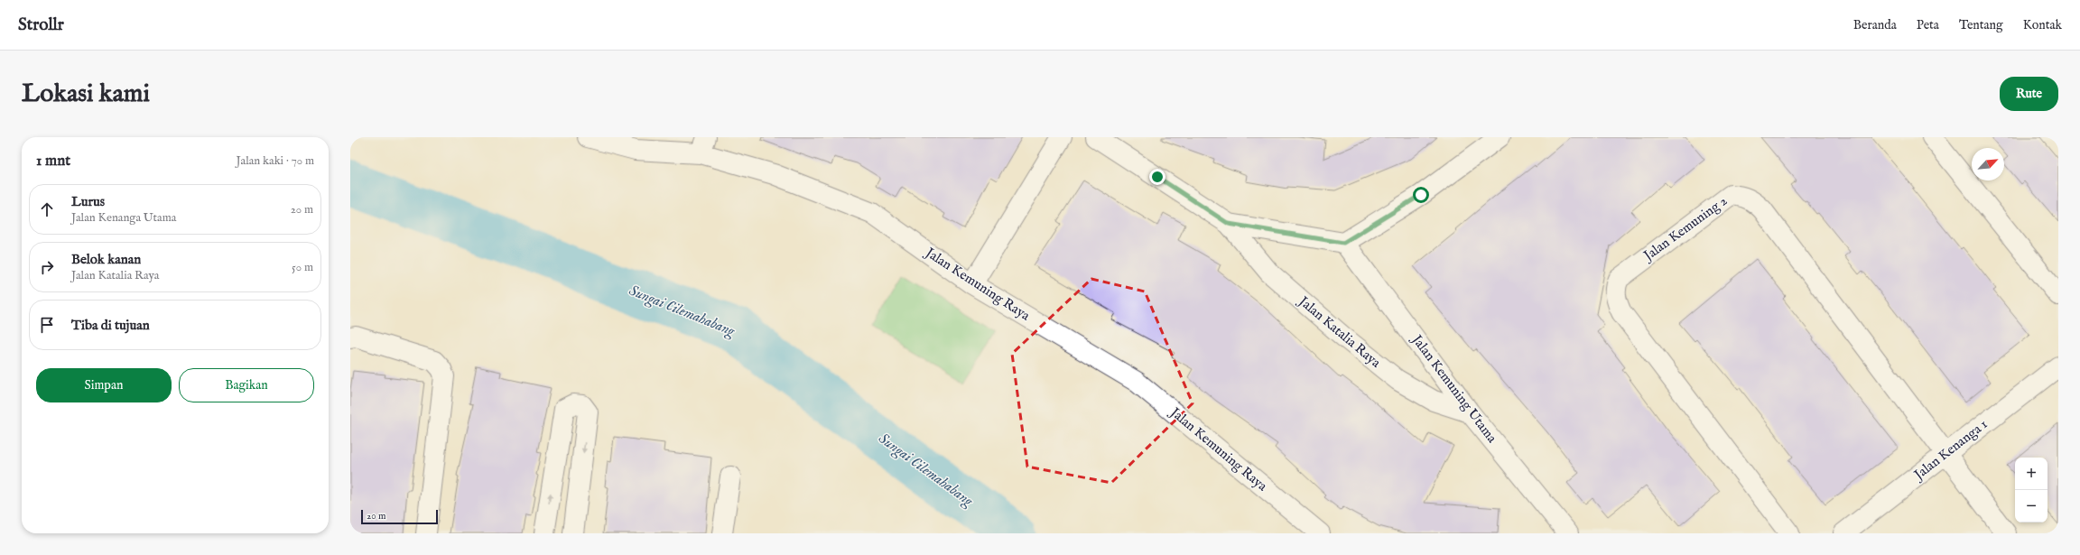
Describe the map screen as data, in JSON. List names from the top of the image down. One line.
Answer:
{"streets":{"street":["Jalan Kemuning 2","Jalan Kemuning Raya","Jalan Katalia Raya","Jalan Kemuning Utama","Jalan Kenanga 1"]},"crossings":[["Jalan Kemuning 2","Jalan Kenanga 1"],["Jalan Katalia Raya","Jalan Kemuning Utama"]],"water":["Sungai Cilemahabang"],"scale_bar":"20 m","north":"top right","page":{"header":"Strollr","nav":["Beranda","Peta","Tentang","Kontak"],"buttons":["Rute",["Simpan","Bagikan"]],"title":"Lokasi kami","heading":["1 mnt","Jalan kaki · 70 m"],"list":[["Lurus","Jalan Kenanga Utama","20 m"],["Belok kanan","Jalan Katalia Raya","50 m"],"Tiba di tujuan"],"map_buttons":["+","−"],"scale":"20 m"}}
